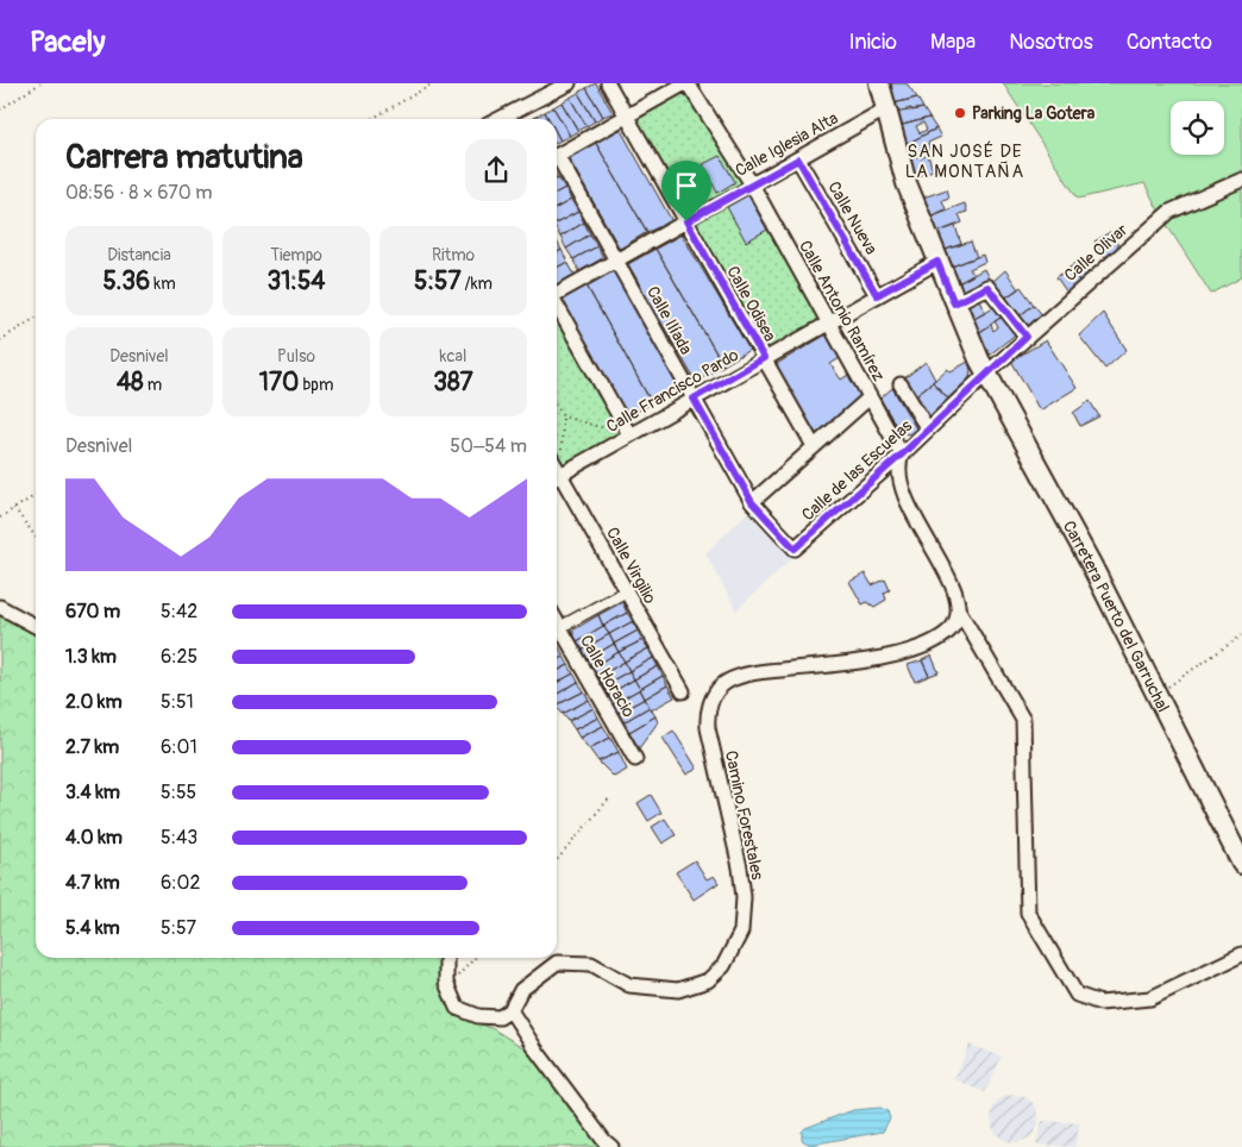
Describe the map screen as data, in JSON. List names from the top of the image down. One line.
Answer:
{"streets":{"main road":["Carretera Puerto del Garruchal"],"street":["Calle Iglesia Alta","Calle Nueva","Calle Olivar","Calle Odisea","Calle Antonio Ramírez","Calle Ilíada","Calle Francisco Pardo","Calle de las Escuelas","Calle Virgilio","Calle Horacio","Camino Forestales"]},"crossings":[["Calle Iglesia Alta","Calle Nueva"],["Calle Iglesia Alta","Calle Odisea"],["Calle Iglesia Alta","Calle Antonio Ramírez"],["Calle Iglesia Alta","Calle Ilíada"],["Calle Iglesia Alta","Carretera Puerto del Garruchal"],["Calle Nueva","Calle Francisco Pardo"],["Calle Olivar","Calle de las Escuelas"],["Calle Olivar","Carretera Puerto del Garruchal"],["Calle Odisea","Calle Francisco Pardo"],["Calle Antonio Ramírez","Calle Francisco Pardo"],["Calle Antonio Ramírez","Calle de las Escuelas"],["Calle Ilíada","Calle Francisco Pardo"],["Calle Ilíada","Calle de las Escuelas"],["Calle Francisco Pardo","Carretera Puerto del Garruchal"],["Calle de las Escuelas","Carretera Puerto del Garruchal"]],"districts":["SAN JOSÉ DE LA MONTAÑA"],"places":["Parking La Gotera"],"page":{"header":"Pacely","nav":["Inicio","Mapa","Nosotros","Contacto"],"heading":["Carrera matutina","08:56 · 8 × 670 m"],"stats":[["Distancia","5.36 km"],["Tiempo","31:54"],["Ritmo","5:57 /km"],["Desnivel","48 m"],["Pulso","170 bpm"],["kcal","387"]],"chart":["Desnivel","50–54 m"],"list":[{"name":"670 m","note":"5:42"},{"name":"1.3 km","note":"6:25"},{"name":"2.0 km","note":"5:51"},{"name":"2.7 km","note":"6:01"},{"name":"3.4 km","note":"5:55"},{"name":"4.0 km","note":"5:43"},{"name":"4.7 km","note":"6:02"},{"name":"5.4 km","note":"5:57"}]}}
